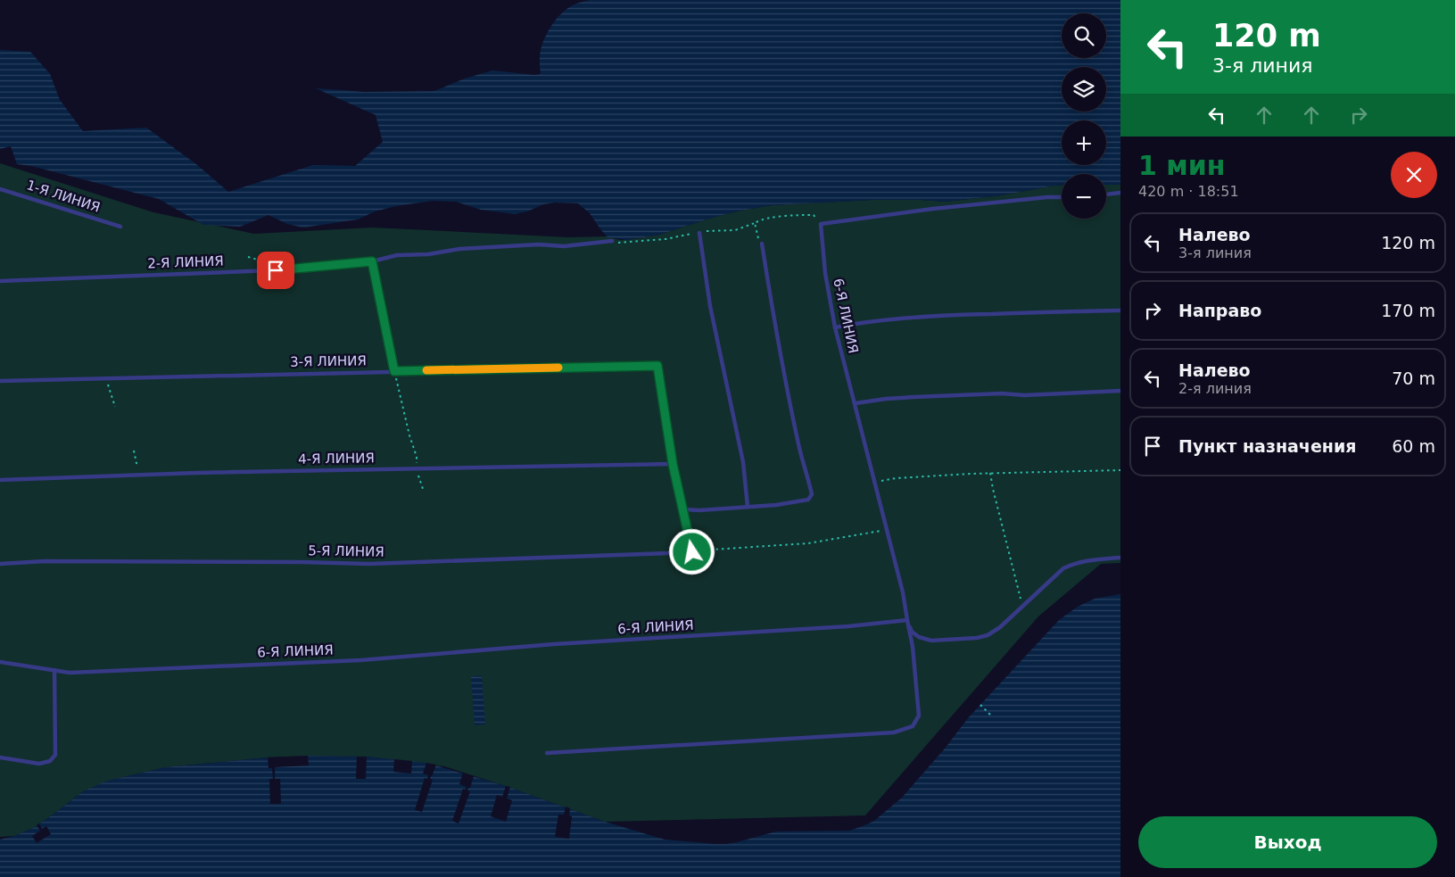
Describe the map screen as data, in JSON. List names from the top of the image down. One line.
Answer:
{"streets":{"lane":["1-Я ЛИНИЯ","2-Я ЛИНИЯ","6-Я ЛИНИЯ","3-Я ЛИНИЯ","4-Я ЛИНИЯ","5-Я ЛИНИЯ"]},"crossings":[["3-Я ЛИНИЯ","4-Я ЛИНИЯ"]],"page":{"turn":["120 m","3-я линия"],"map_buttons":["+","−"],"heading":["1 мин","420 m · 18:51"],"list":[{"name":"Налево","note":"3-я линия","value":"120 m"},{"name":"Направо","value":"170 m"},{"name":"Налево","note":"2-я линия","value":"70 m"},{"name":"Пункт назначения","value":"60 m"}],"buttons":"Выход"}}
